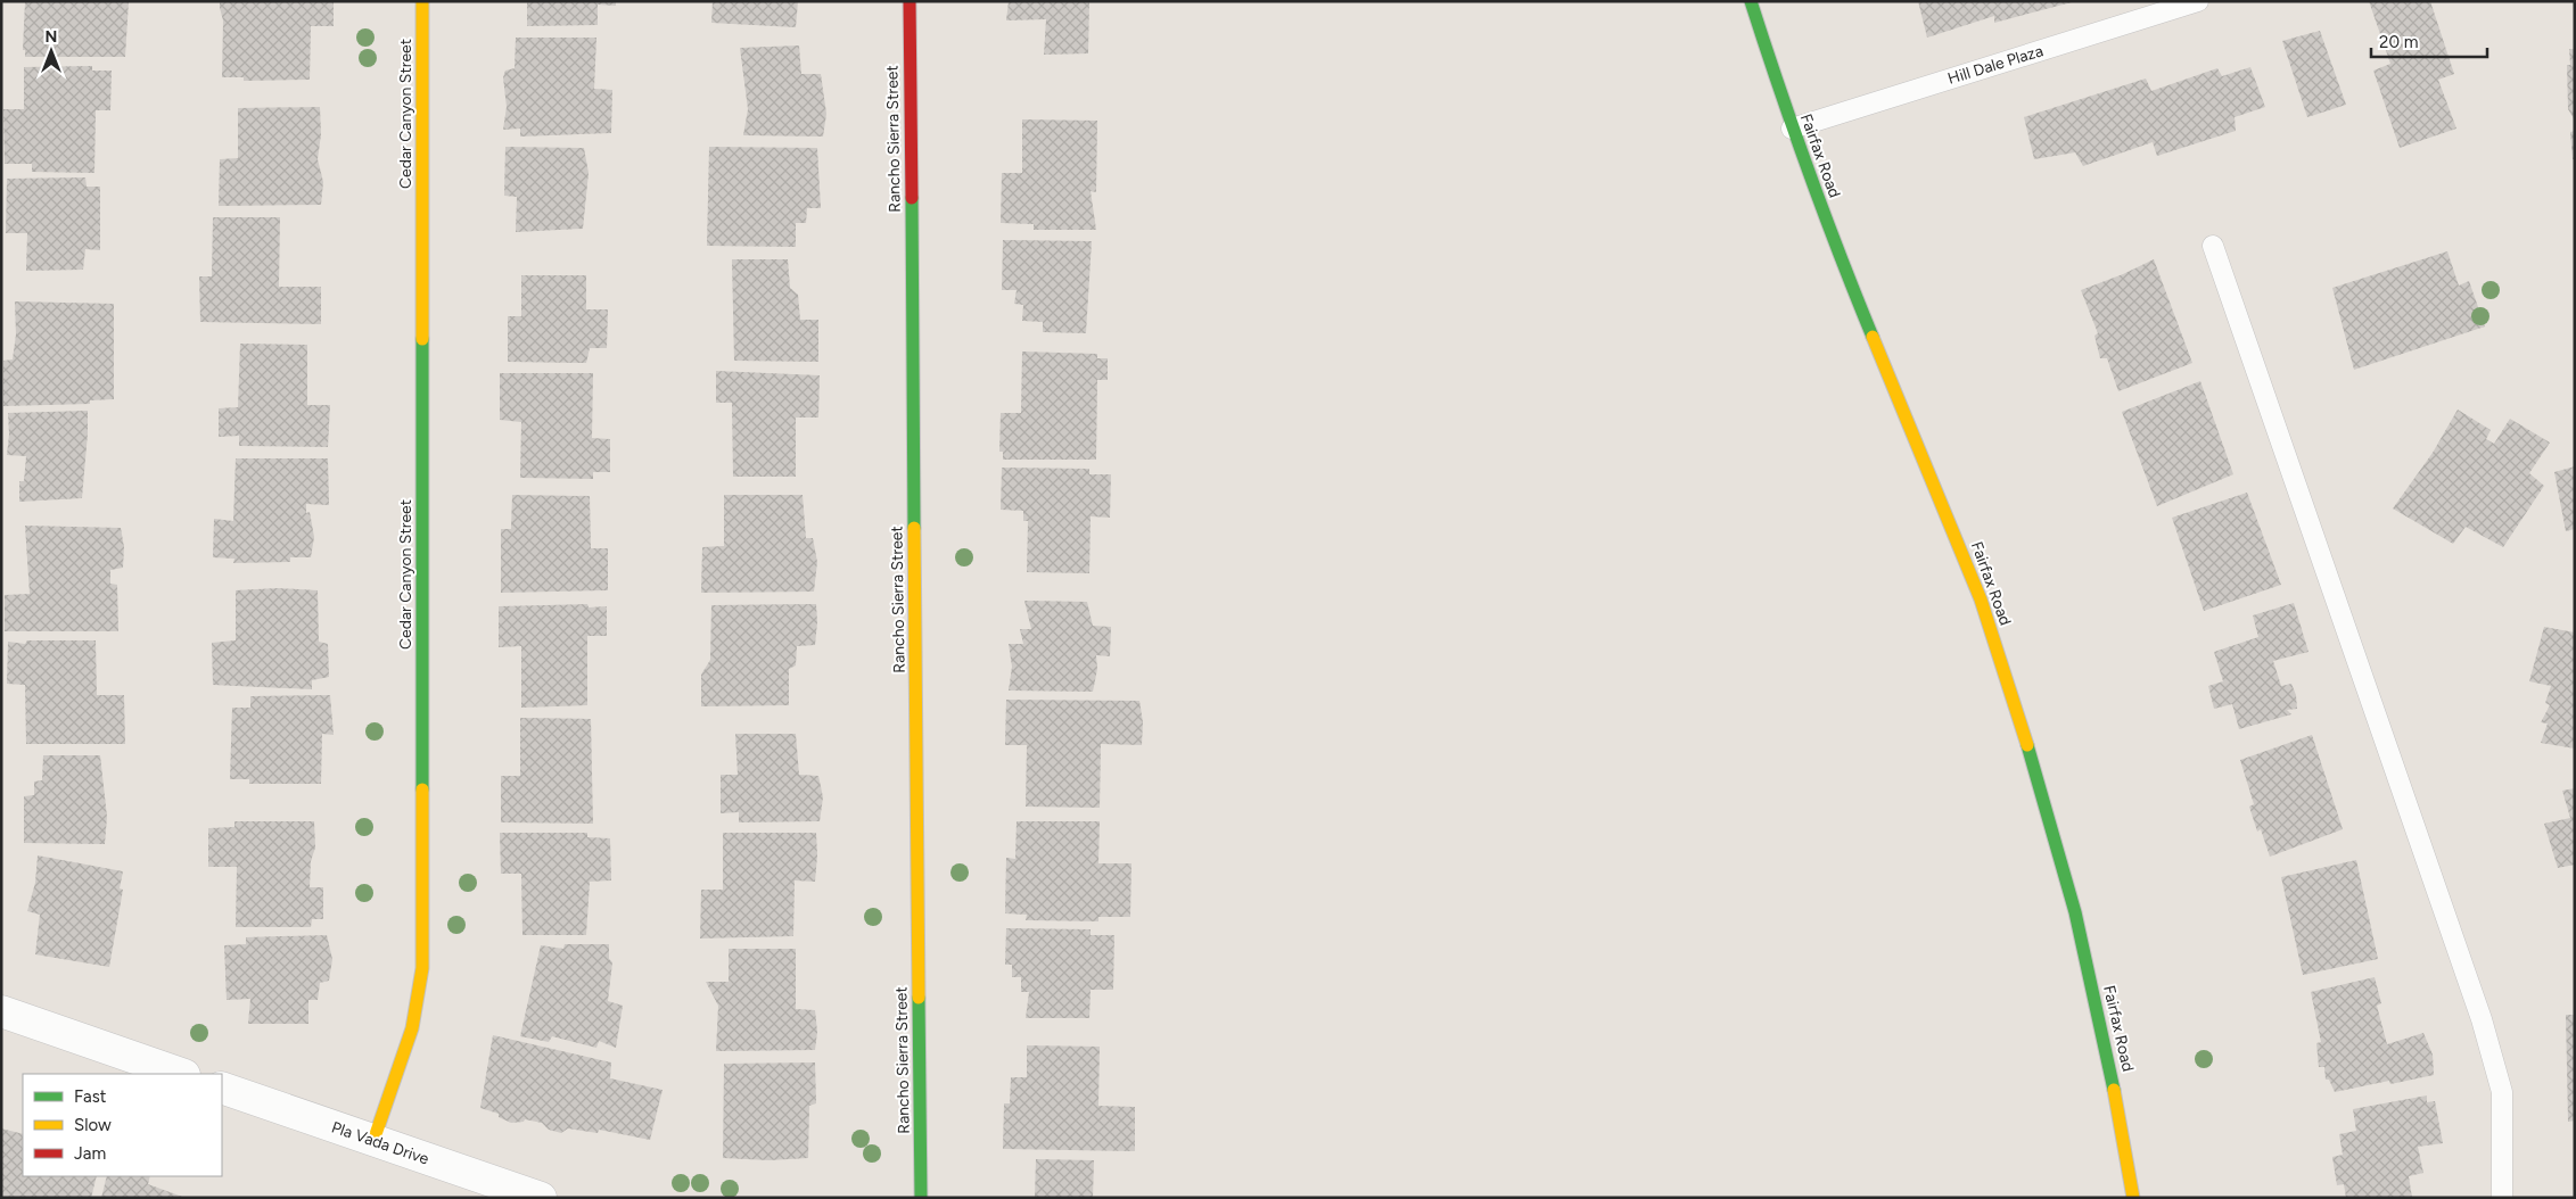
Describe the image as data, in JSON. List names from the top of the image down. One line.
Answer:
{"streets":{"street":["Cedar Canyon Street","Rancho Sierra Street","Fairfax Road","Pla Vada Drive"],"lane":["Hill Dale Plaza"]},"crossings":[["Hill Dale Plaza","Fairfax Road"],["Cedar Canyon Street","Pla Vada Drive"]],"legend":["Fast","Slow","Jam"],"scale_bar":"20 m","north":"top"}
